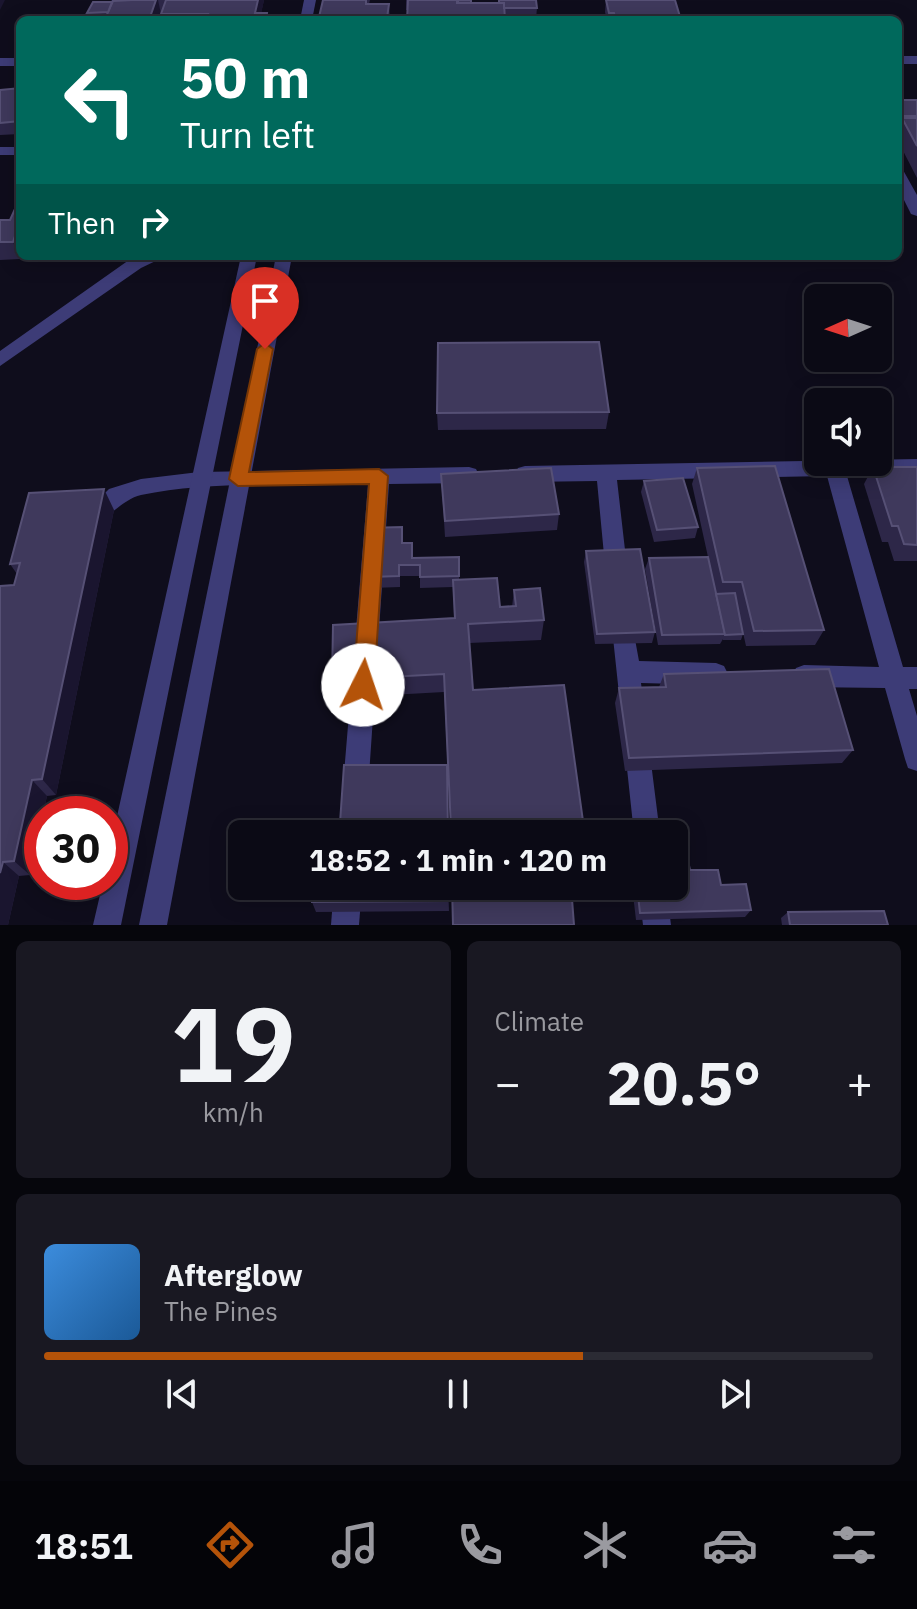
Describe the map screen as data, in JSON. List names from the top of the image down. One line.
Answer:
{"north":"left","page":{"turn":["50 m","Turn left"],"then":"Then","limit":"30","trip":"18:52 · 1 min · 120 m","tile":[["19","km/h"],"Climate"],"heat":["−","20.5°","+"],"song":["Afterglow","The Pines"],"tabs":"18:51"}}
